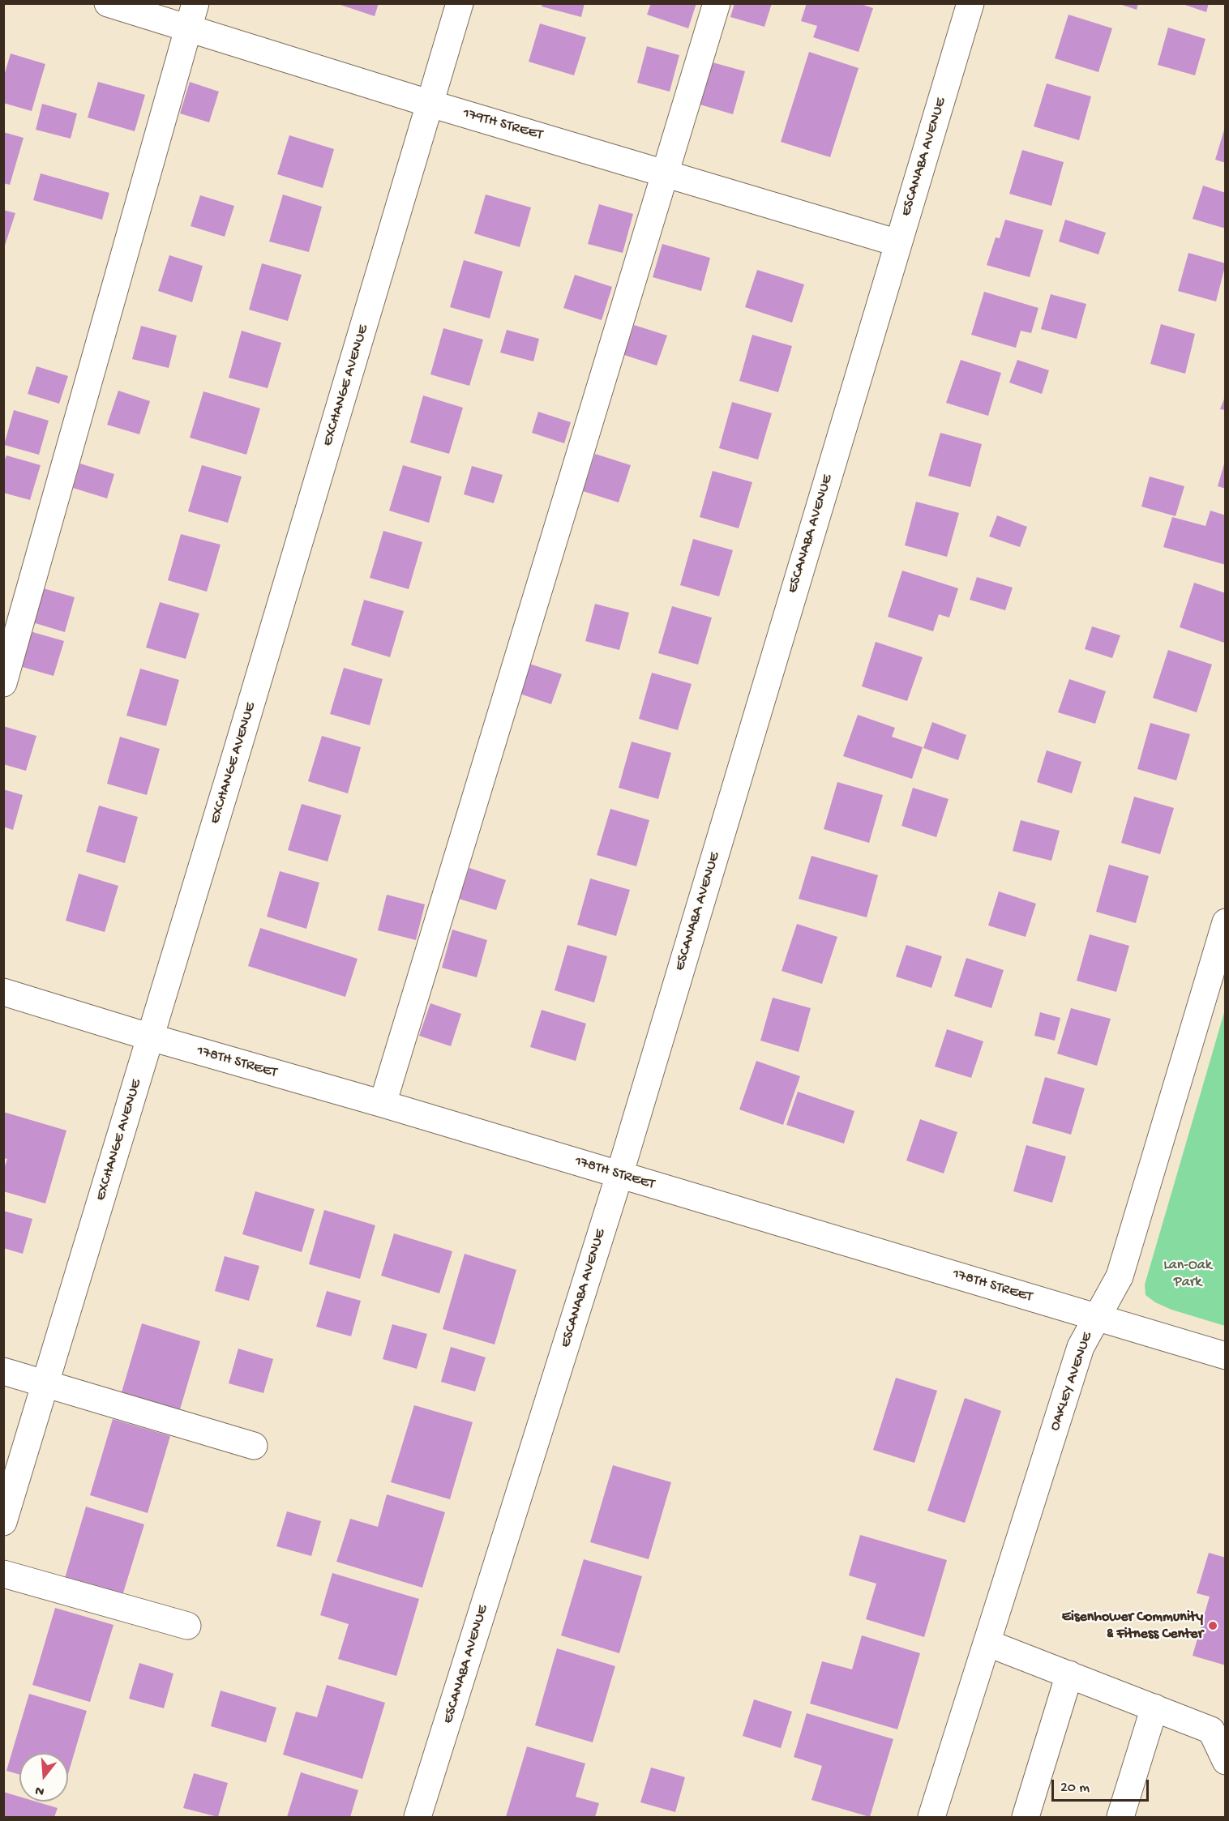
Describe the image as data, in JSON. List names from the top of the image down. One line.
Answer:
{"streets":{"street":["179TH STREET","ESCANABA AVENUE","EXCHANGE AVENUE","178TH STREET","OAKLEY AVENUE"]},"crossings":[["179TH STREET","ESCANABA AVENUE"],["179TH STREET","EXCHANGE AVENUE"],["ESCANABA AVENUE","178TH STREET"],["EXCHANGE AVENUE","178TH STREET"],["178TH STREET","OAKLEY AVENUE"]],"parks":["Lan-Oak Park"],"places":["Eisenhower Community & Fitness Center"],"scale_bar":"20 m","north":"bottom"}
